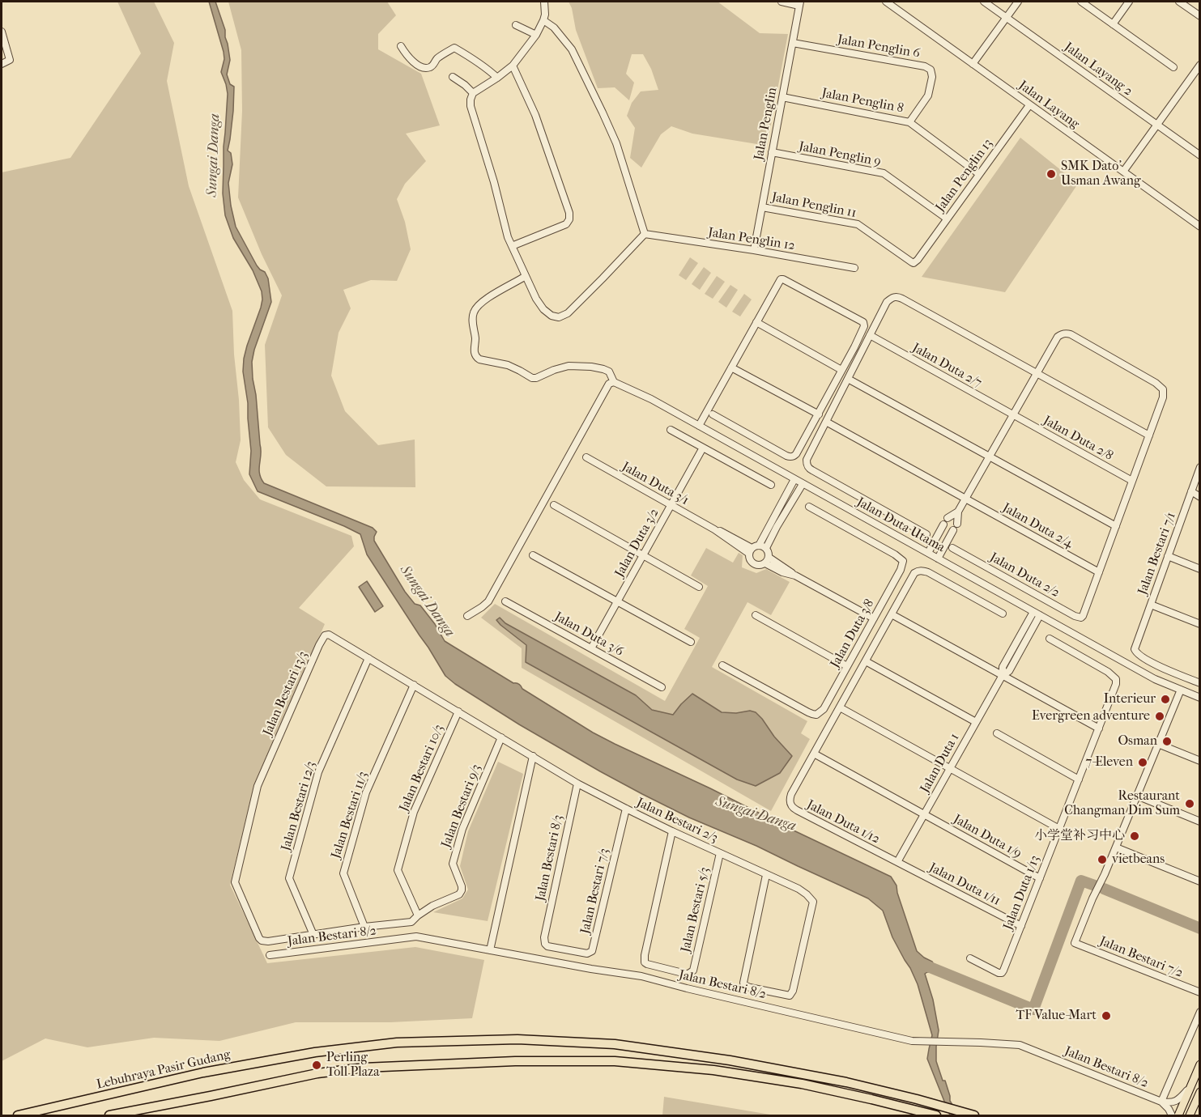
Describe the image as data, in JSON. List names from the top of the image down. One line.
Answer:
{"streets":{"highway":["Lebuhraya Pasir Gudang"],"street":["Jalan Penglin 6","Jalan Layang 2","Jalan Penglin 8","Jalan Layang","Jalan Penglin","Jalan Penglin 9","Jalan Penglin 13","Jalan Penglin 11","Jalan Penglin 12","Jalan Duta 2/7","Jalan Duta 2/8","Jalan Duta 3/1","Jalan Duta Utama","Jalan Duta 2/4","Jalan Duta 3/2","Jalan Bestari 7/1","Jalan Duta 2/2","Jalan Duta 3/8","Jalan Duta 3/6","Jalan Bestari 13/3","Jalan Duta 1","Jalan Bestari 10/3","Jalan Bestari 12/3","Jalan Bestari 9/3","Jalan Bestari 11/3","Jalan Bestari 2/3","Jalan Duta 1/12","Jalan Duta 1/9","Jalan Bestari 8/3","Jalan Duta 1/11","Jalan Bestari 7/3","Jalan Duta 1/13","Jalan Bestari 5/3","Jalan Bestari 8/2","Jalan Bestari 7/2"]},"crossings":[["Jalan Penglin 6","Jalan Penglin 8"],["Jalan Penglin 6","Jalan Penglin"],["Jalan Penglin 8","Jalan Penglin"],["Jalan Penglin 8","Jalan Penglin 13"],["Jalan Layang","Jalan Penglin 13"],["Jalan Penglin","Jalan Penglin 9"],["Jalan Penglin","Jalan Penglin 11"],["Jalan Penglin","Jalan Penglin 12"],["Jalan Penglin 9","Jalan Penglin 13"],["Jalan Penglin 13","Jalan Penglin 11"],["Jalan Duta 2/7","Jalan Duta 2/8"],["Jalan Duta 3/1","Jalan Duta 3/2"],["Jalan Duta Utama","Jalan Duta 1"],["Jalan Duta 2/4","Jalan Duta 2/2"],["Jalan Duta 3/2","Jalan Duta 3/6"],["Jalan Bestari 13/3","Jalan Bestari 10/3"],["Jalan Bestari 13/3","Jalan Bestari 12/3"],["Jalan Bestari 13/3","Jalan Bestari 9/3"],["Jalan Bestari 13/3","Jalan Bestari 11/3"],["Jalan Bestari 13/3","Jalan Bestari 2/3"],["Jalan Duta 1","Jalan Duta 1/12"],["Jalan Duta 1","Jalan Duta 1/9"],["Jalan Duta 1","Jalan Duta 1/11"],["Jalan Bestari 10/3","Jalan Bestari 9/3"],["Jalan Bestari 2/3","Jalan Bestari 8/3"],["Jalan Bestari 2/3","Jalan Bestari 7/3"],["Jalan Bestari 2/3","Jalan Bestari 5/3"],["Jalan Duta 1/12","Jalan Duta 1/9"],["Jalan Duta 1/12","Jalan Duta 1/11"],["Jalan Duta 1/9","Jalan Duta 1/13"],["Jalan Bestari 8/3","Jalan Bestari 7/3"],["Jalan Duta 1/11","Jalan Duta 1/13"]],"water":["Sungai Danga"],"places":["SMK Dato' Usman Awang","Interieur","Evergreen adventure","Osman","7-Eleven","Restaurant Changman Dim Sum","小学堂补习中心","vietbeans","TF Value-Mart","Perling Toll Plaza"]}
